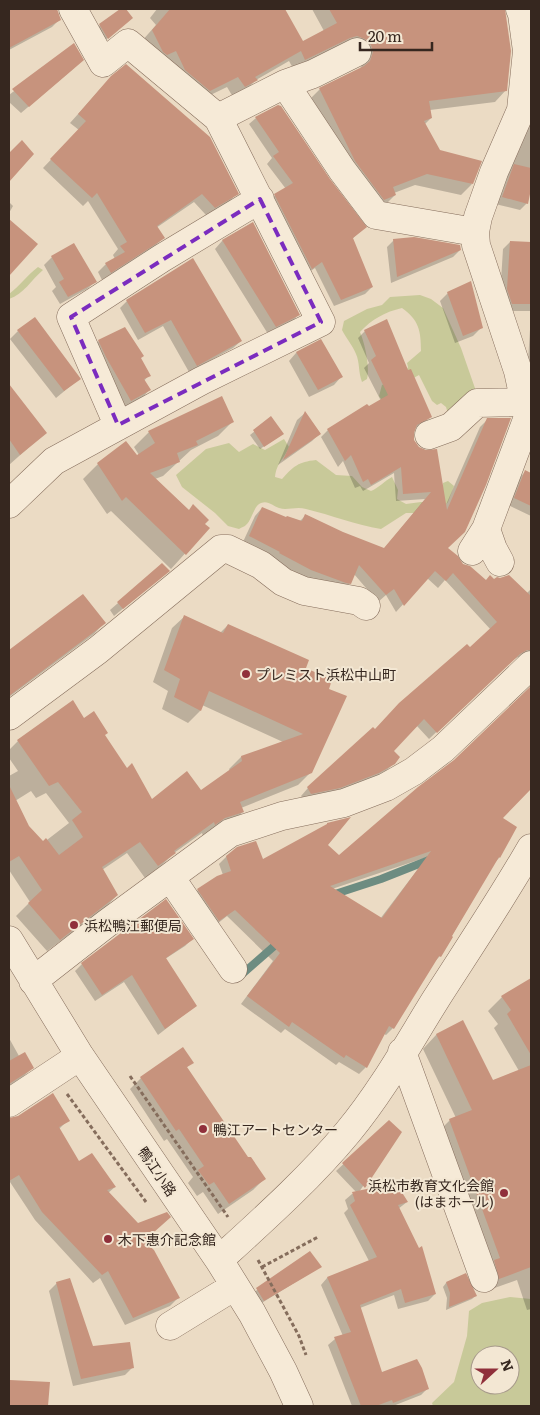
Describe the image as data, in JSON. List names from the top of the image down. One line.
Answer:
{"streets":{"street":["鴨江小路"]},"places":["プレミスト浜松中山町","浜松鴨江郵便局","鴨江アートセンター","浜松市教育文化会館 (はまホール)","木下惠介記念館"],"scale_bar":"20 m","north":"right"}
